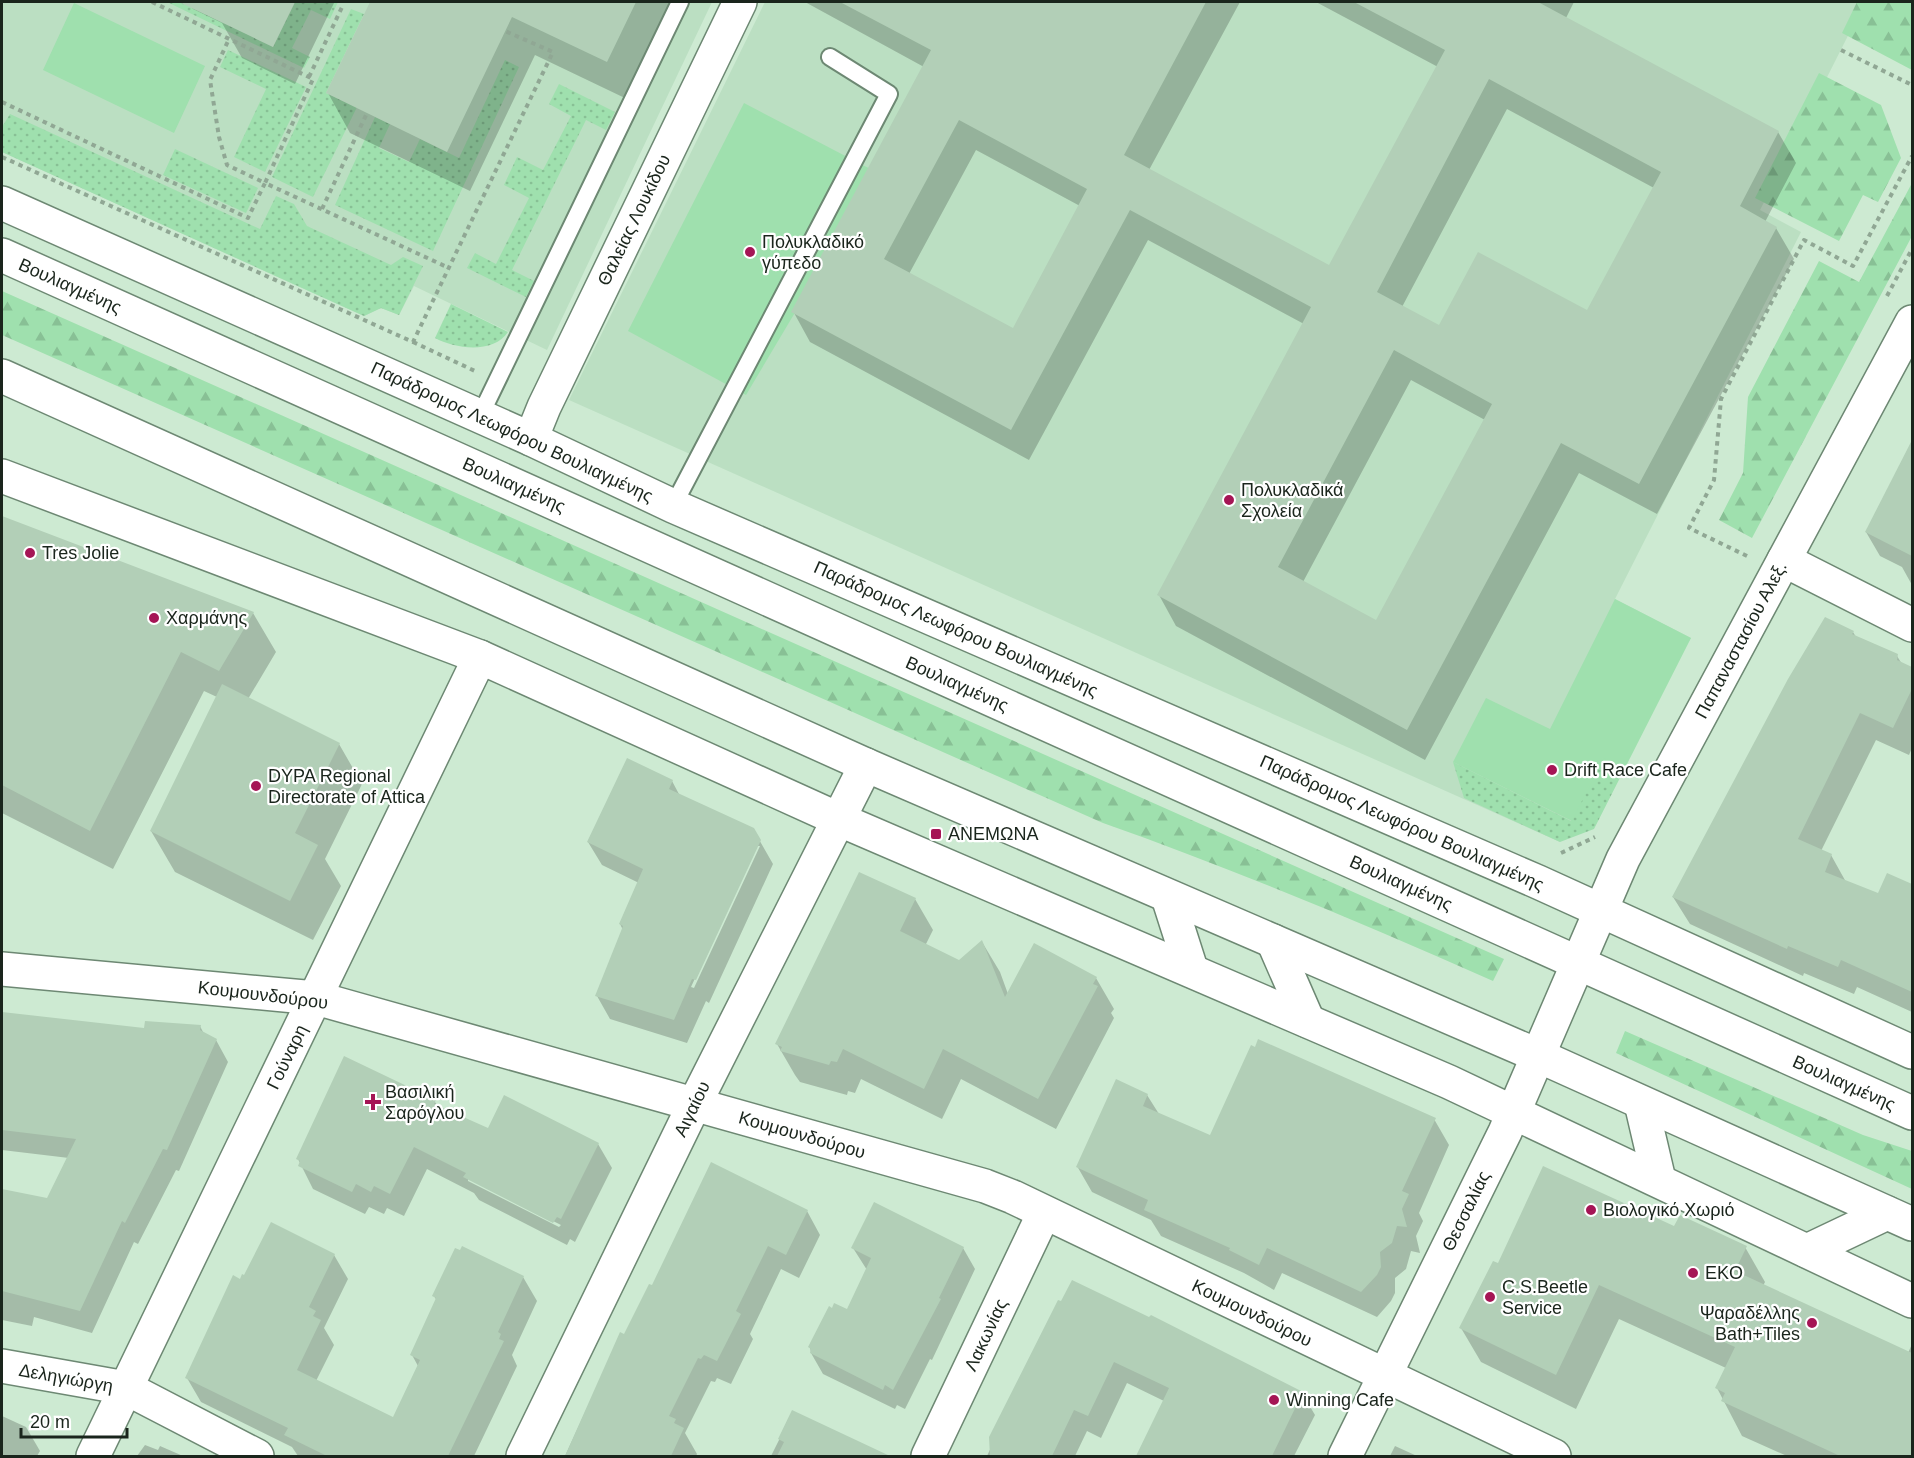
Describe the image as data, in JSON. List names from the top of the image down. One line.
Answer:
{"streets":{"street":["Θαλείας Λουκίδου","Βουλιαγμένης","Παράδρομος Λεωφόρου Βουλιαγμένης","Παπαναστασίου Αλεξ.","Κουμουνδούρου","Γούναρη","Αιγαίου","Θεσσαλίας","Λακωνίας","Δεληγιώργη"]},"crossings":[["Θαλείας Λουκίδου","Παράδρομος Λεωφόρου Βουλιαγμένης"],["Βουλιαγμένης","Παπαναστασίου Αλεξ."],["Βουλιαγμένης","Θεσσαλίας"],["Παράδρομος Λεωφόρου Βουλιαγμένης","Παπαναστασίου Αλεξ."],["Παπαναστασίου Αλεξ.","Θεσσαλίας"],["Κουμουνδούρου","Γούναρη"],["Κουμουνδούρου","Αιγαίου"],["Κουμουνδούρου","Θεσσαλίας"],["Κουμουνδούρου","Λακωνίας"],["Γούναρη","Δεληγιώργη"]],"places":{"other":["Πολυκλαδικό γύπεδο","Πολυκλαδικά Σχολεία","Tres Jolie","Χαρμάνης","Drift Race Cafe","DYPA Regional Directorate of Attica","Βιολογικό Χωριό","EKO","C.S.Beetle Service","Ψαραδέλλης Bath+Tiles","Winning Cafe"],"transit":["ΑΝΕΜΩΝΑ"],"health":["Βασιλική Σαρόγλου"]},"scale_bar":"20 m"}
